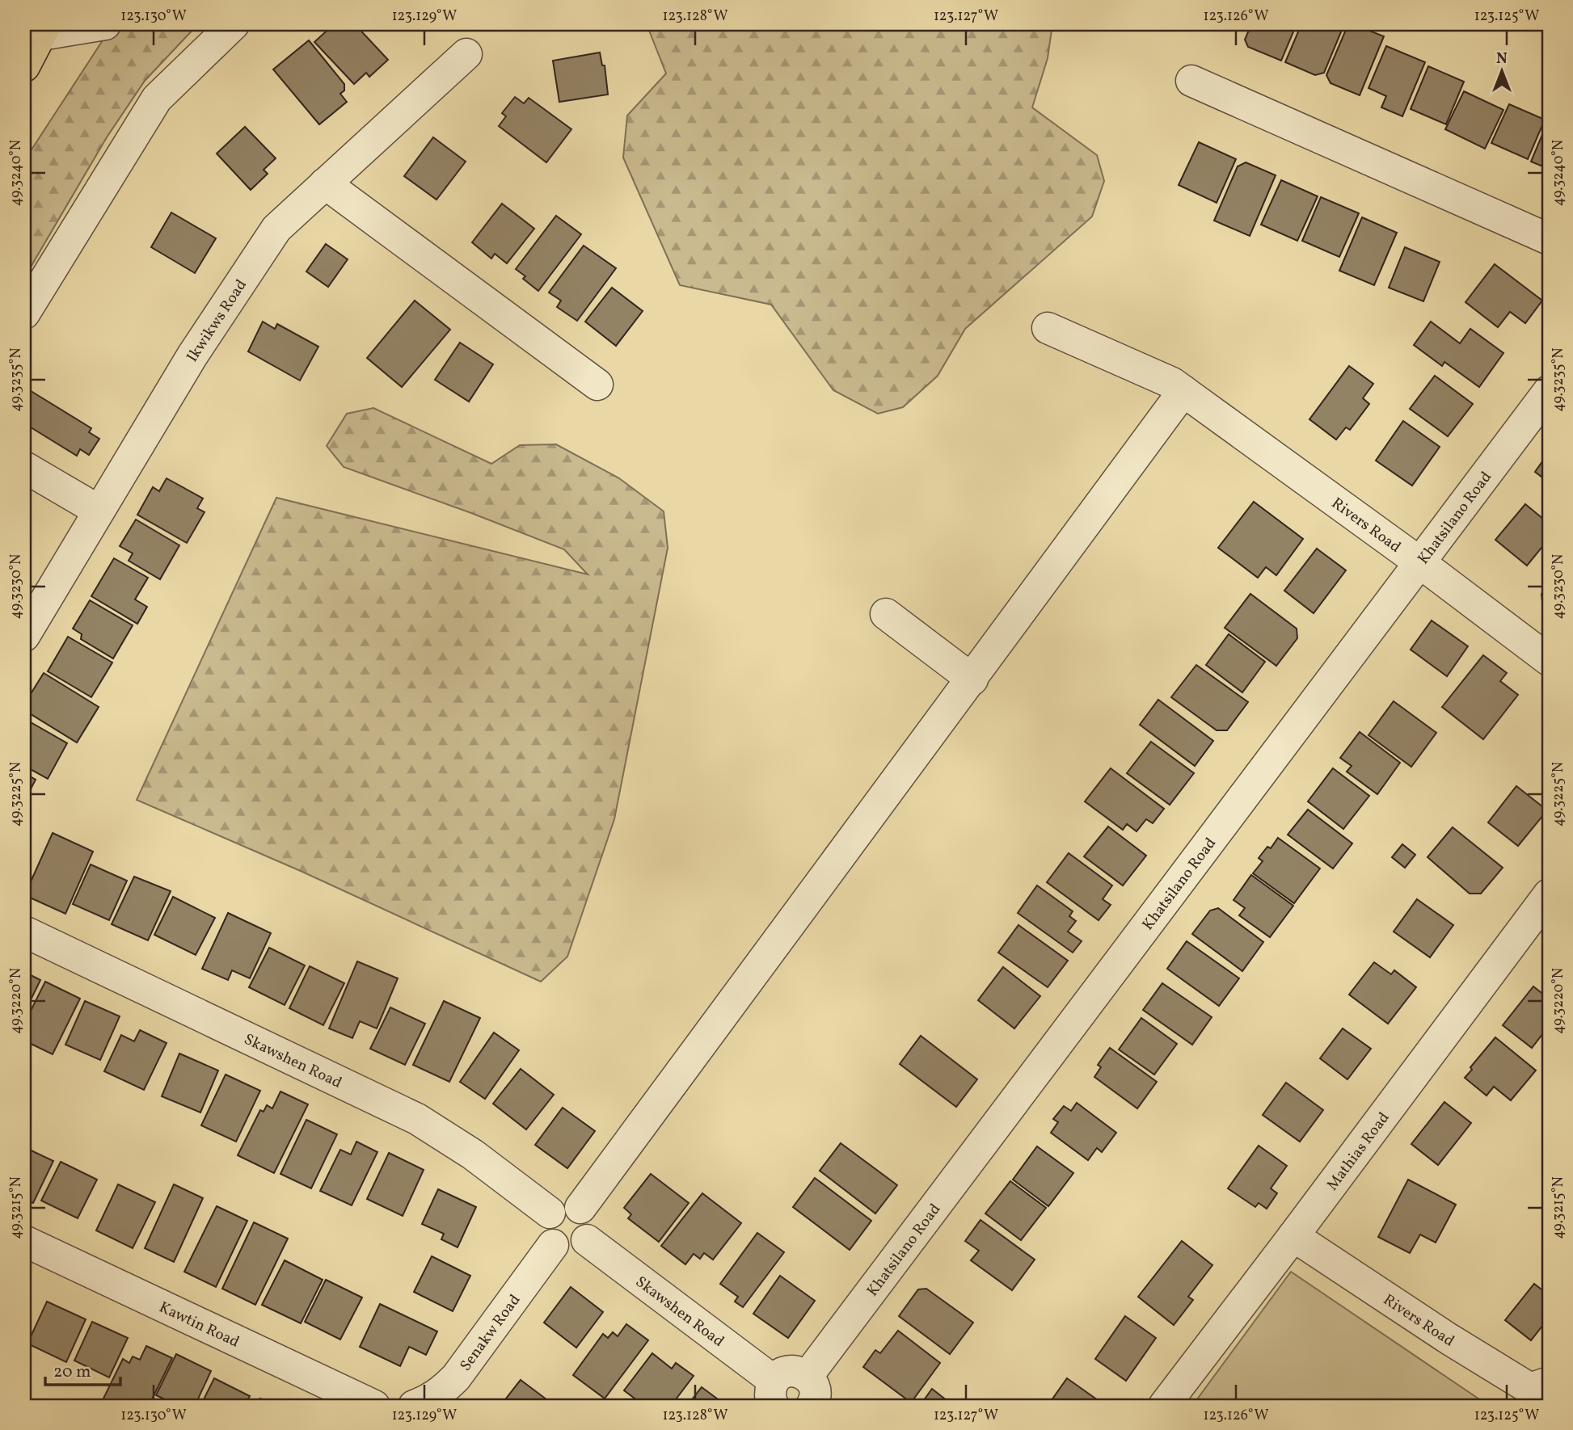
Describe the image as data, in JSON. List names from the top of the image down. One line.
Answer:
{"streets":{"street":["Ikwikws Road","Khatsilano Road","Rivers Road","Skawshen Road","Mathias Road","Kawtin Road","Senakw Road"]},"crossings":[["Khatsilano Road","Rivers Road"],["Rivers Road","Mathias Road"],["Skawshen Road","Senakw Road"]],"scale_bar":"20 m","north":"top","coordinates":["123.130°W","123.129°W","123.128°W","123.127°W","123.126°W","123.125°W","49.3240°N","49.3235°N","49.3230°N","49.3225°N","49.3220°N","49.3215°N"]}
